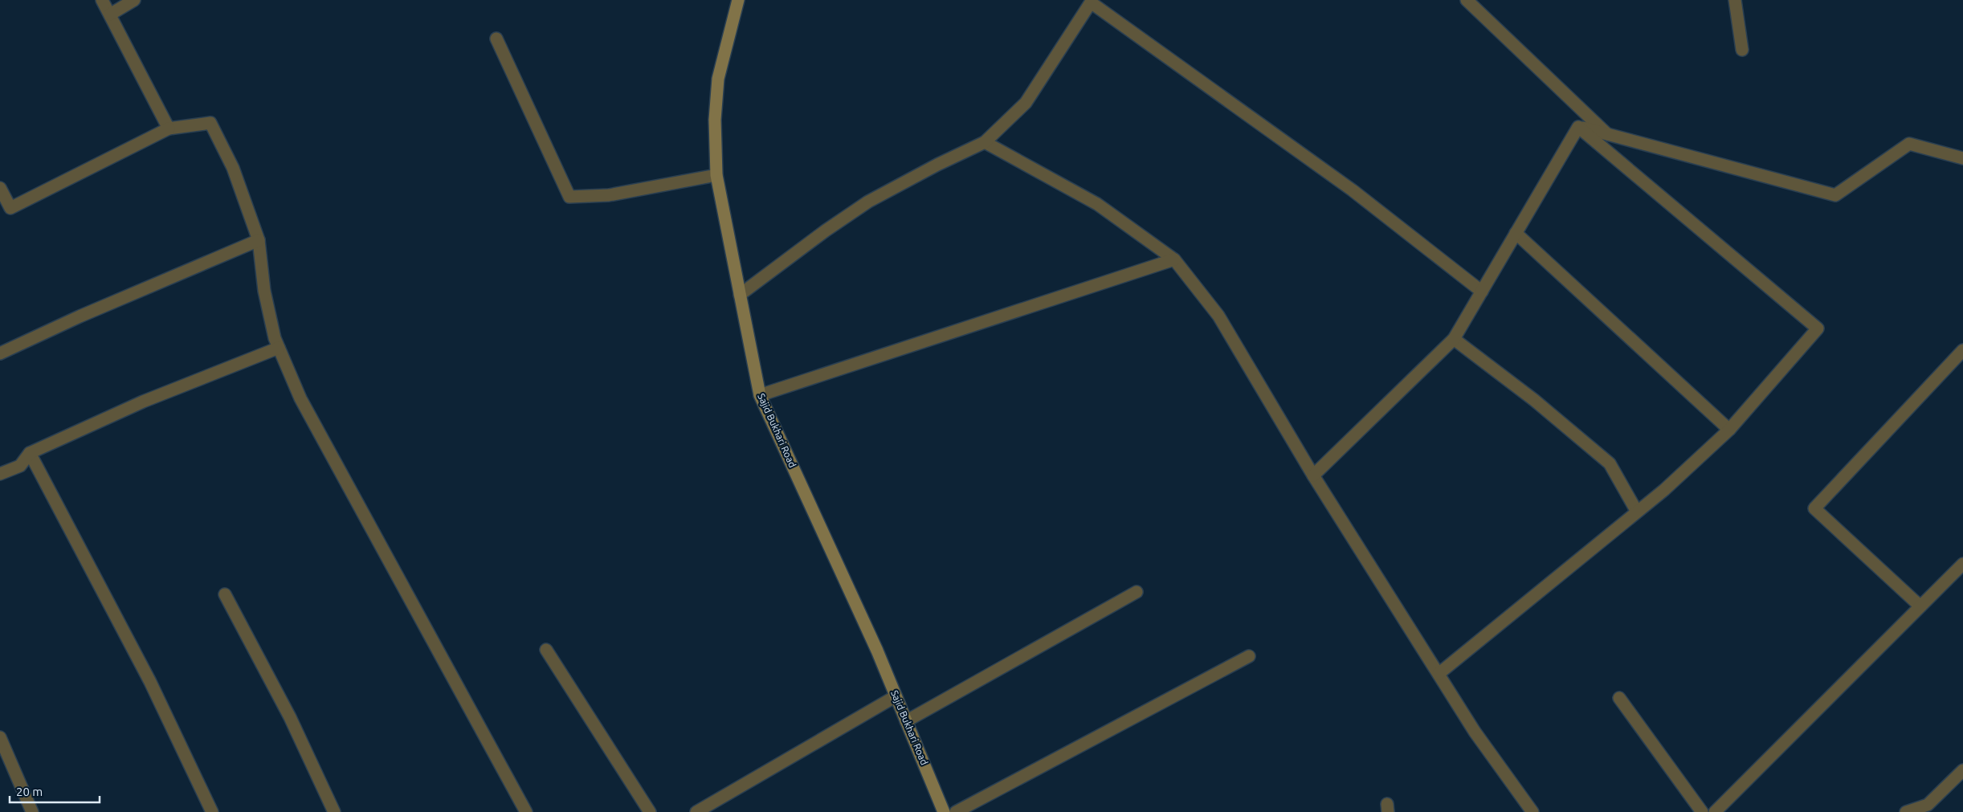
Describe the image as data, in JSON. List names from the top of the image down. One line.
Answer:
{"streets":{"street":["Sajid Bukhari Road"]},"scale_bar":"20 m"}
